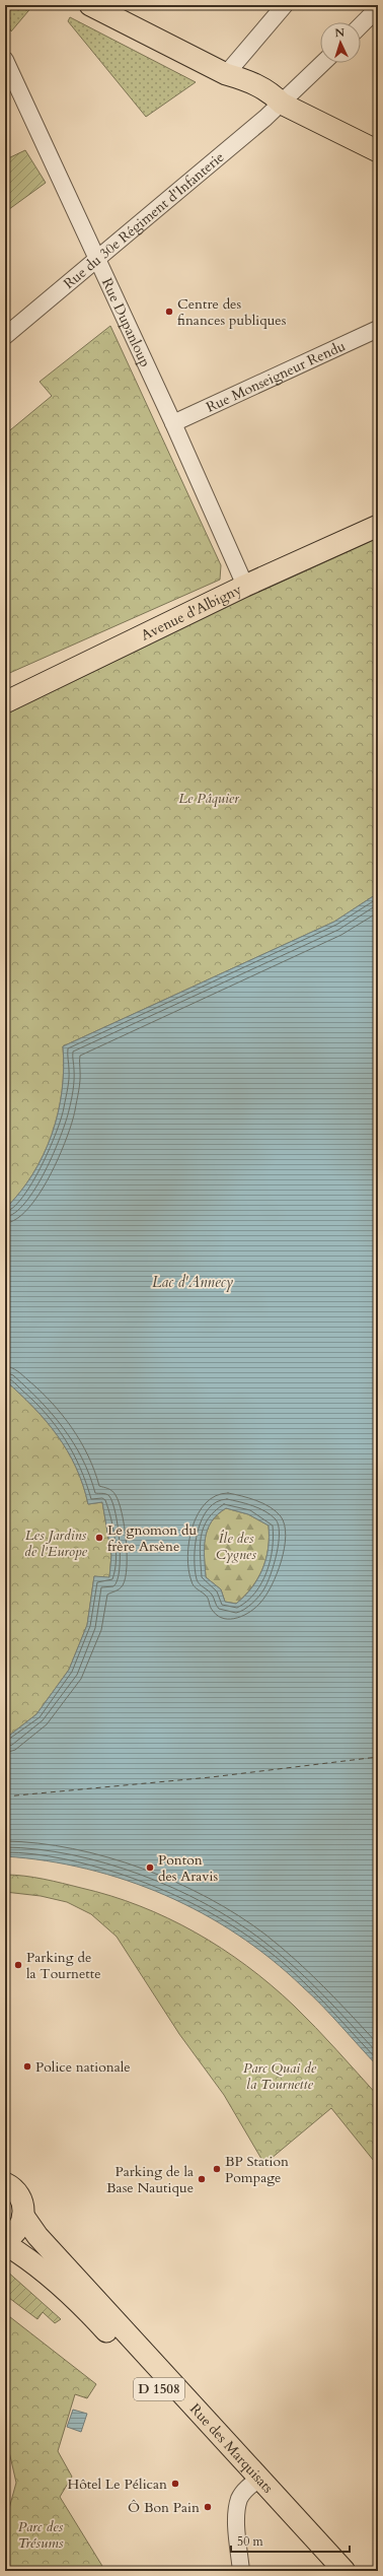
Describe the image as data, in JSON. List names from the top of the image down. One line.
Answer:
{"streets":{"main road":["Avenue d'Albigny","D 1508","Rue des Marquisats"],"street":["Rue du 30e Régiment d'Infanterie","Rue Dupanloup","Rue Monseigneur Rendu"]},"crossings":[["Rue du 30e Régiment d'Infanterie","Rue Dupanloup"],["Rue Dupanloup","Rue Monseigneur Rendu"],["Rue Dupanloup","Avenue d'Albigny"]],"water":["Lac d'Annecy"],"parks":["Le Pâquier","Les Jardins de l'Europe","Île des Cygnes","Parc Quai de la Tournette","Parc des Trésums"],"places":["Centre des finances publiques","Le gnomon du frère Arsène","Ponton des Aravis","Parking de la Tournette","Police nationale","BP Station Pompage","Parking de la Base Nautique","Hôtel Le Pélican","Ô Bon Pain"],"scale_bar":"50 m","north":"top"}
